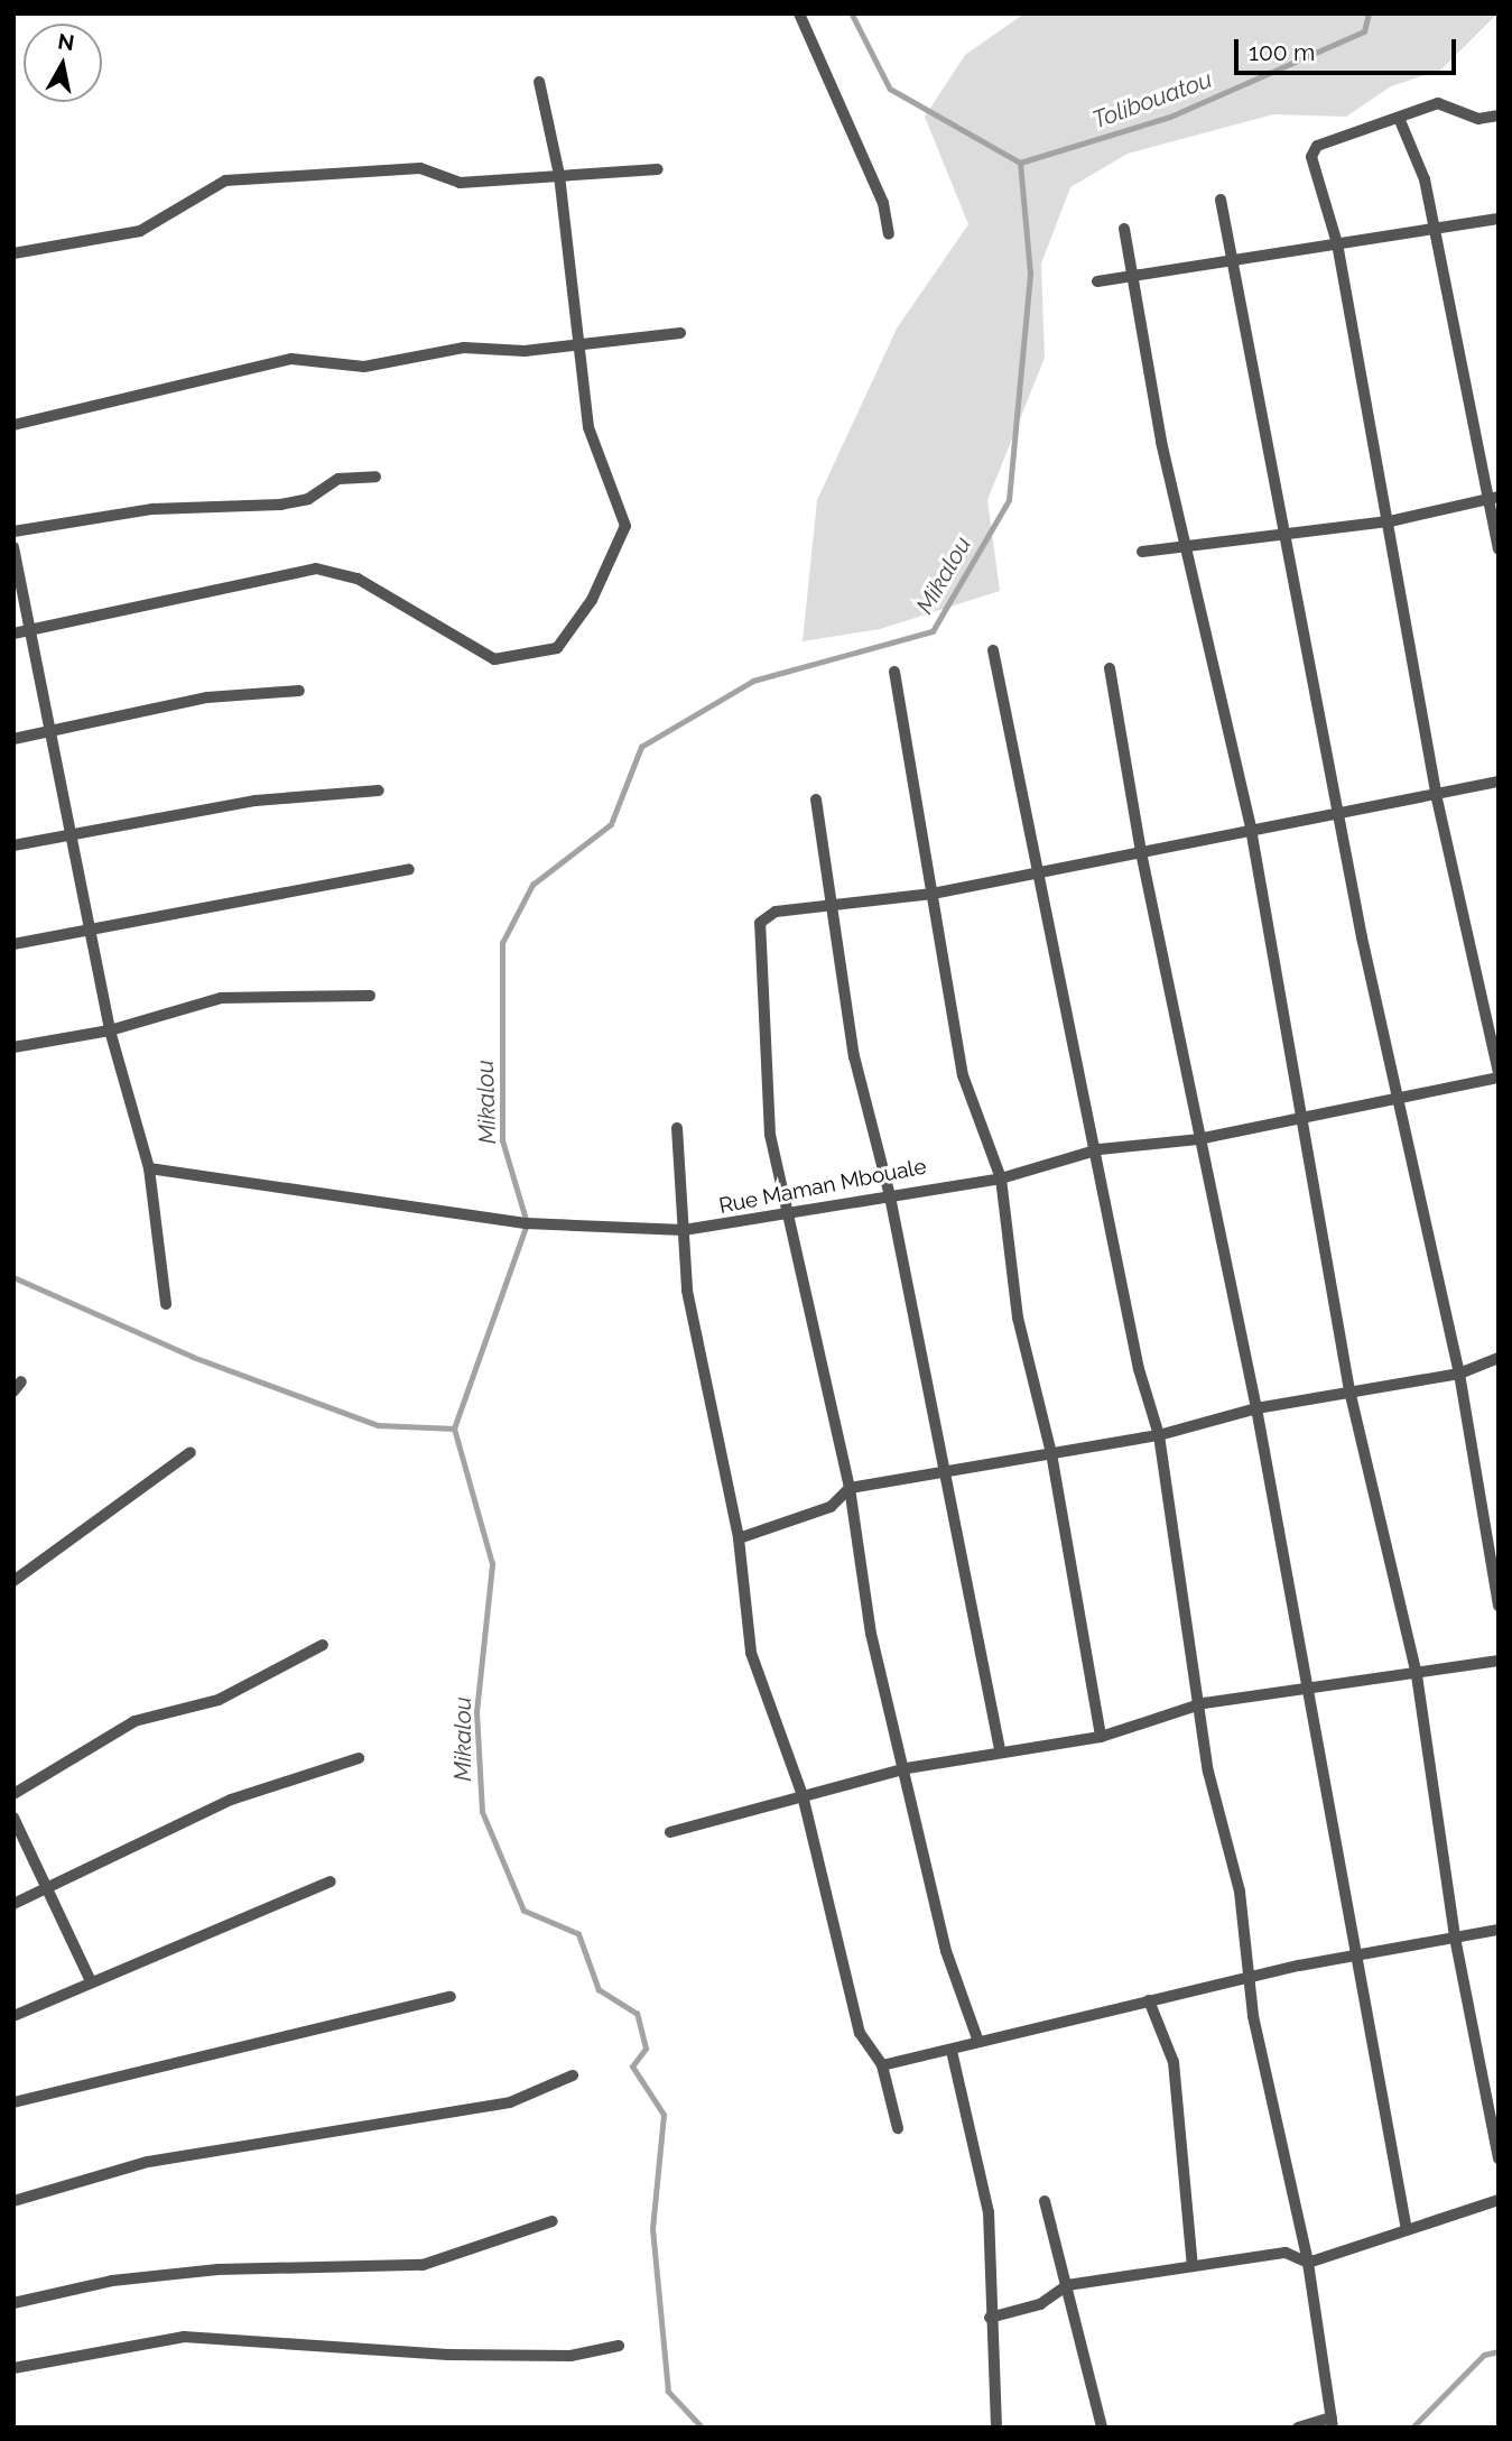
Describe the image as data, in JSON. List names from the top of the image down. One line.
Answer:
{"streets":{"street":["Rue Maman Mbouale"]},"water":["Tolibouatou","Mikalou"],"scale_bar":"100 m","north":"top"}
